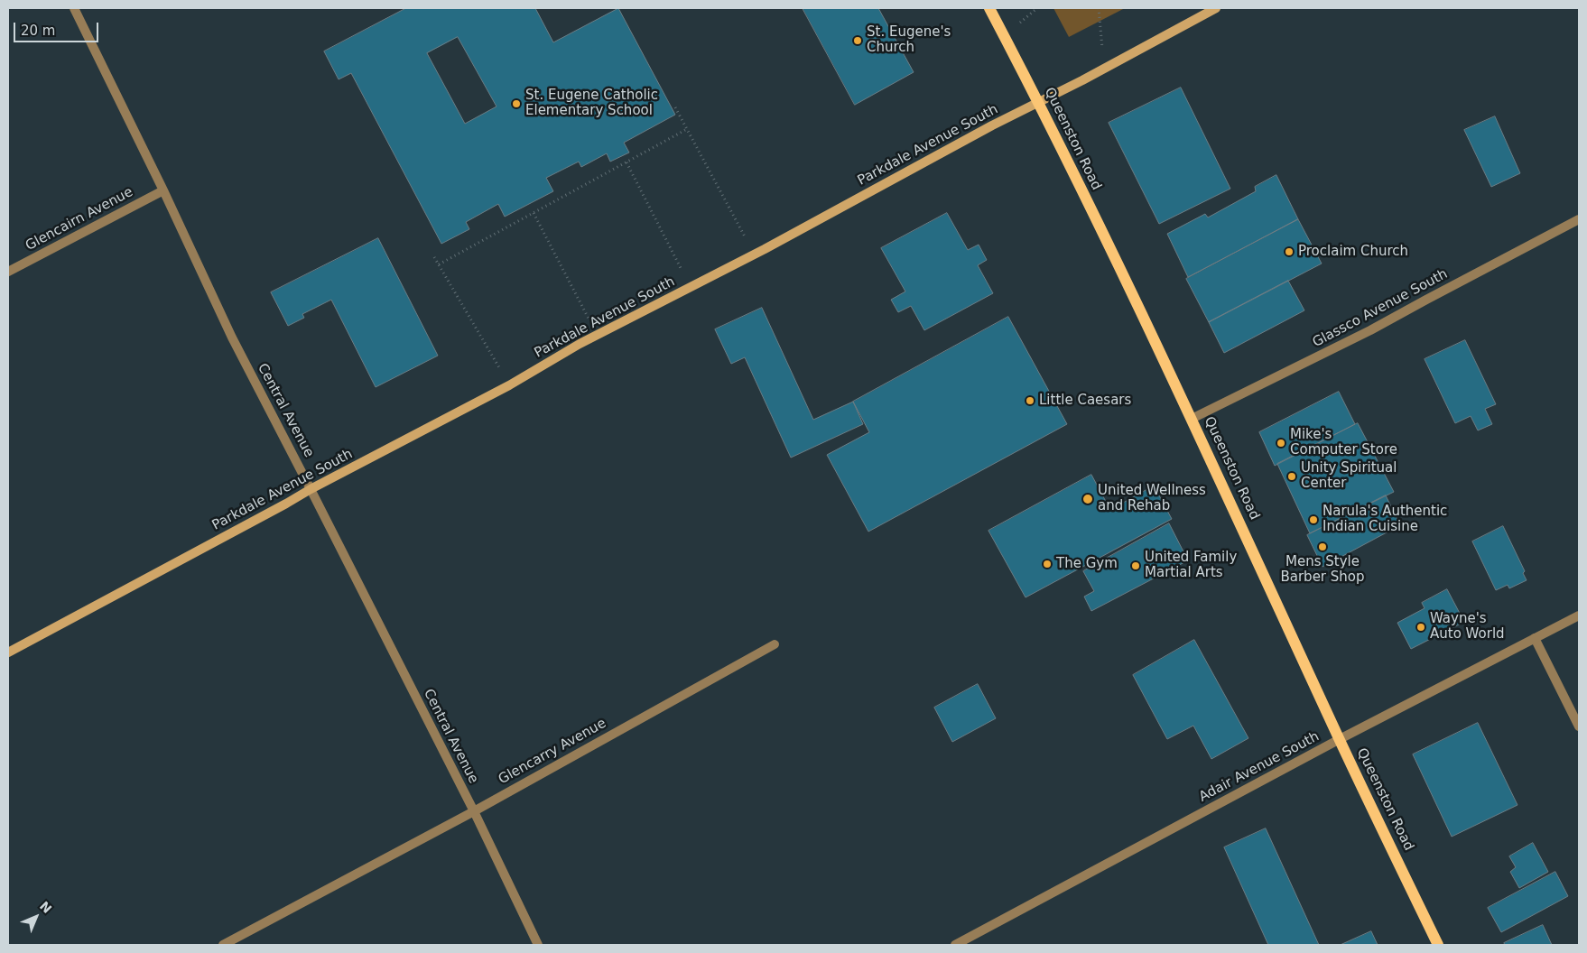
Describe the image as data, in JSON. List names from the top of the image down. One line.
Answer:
{"streets":{"main road":["Queenston Road","Parkdale Avenue South"],"street":["Glencairn Avenue","Glassco Avenue South","Central Avenue","Glencarry Avenue","Adair Avenue South"]},"crossings":[["Queenston Road","Parkdale Avenue South"],["Queenston Road","Glassco Avenue South"],["Queenston Road","Adair Avenue South"],["Parkdale Avenue South","Central Avenue"],["Glencairn Avenue","Central Avenue"],["Central Avenue","Glencarry Avenue"]],"places":["St. Eugene's Church","St. Eugene Catholic Elementary School","Proclaim Church","Little Caesars","Mike's Computer Store","Unity Spiritual Center","United Wellness and Rehab","Narula's Authentic Indian Cuisine","Mens Style Barber Shop","The Gym","United Family Martial Arts","Wayne's Auto World"],"scale_bar":"20 m","north":"top right"}
